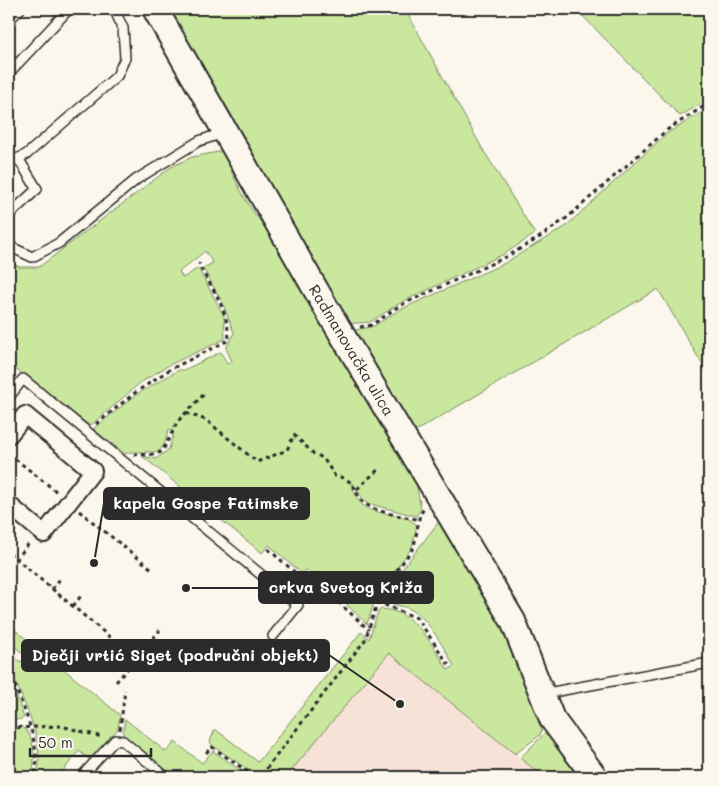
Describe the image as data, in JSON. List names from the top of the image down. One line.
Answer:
{"streets":{"street":["Radmanovačka ulica"]},"places":["kapela Gospe Fatimske","crkva Svetog Križa","Dječji vrtić Siget (područni objekt)"],"scale_bar":"50 m"}
